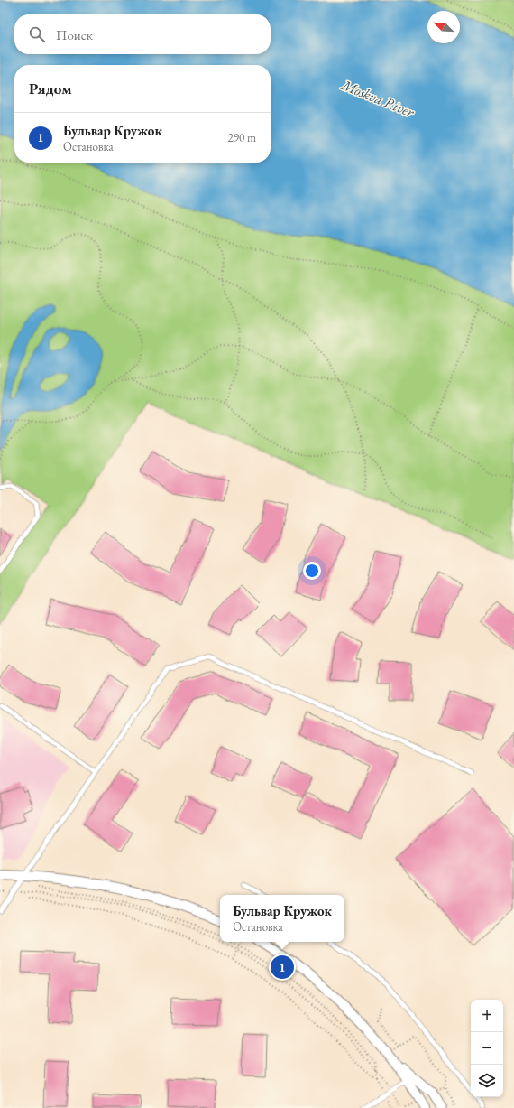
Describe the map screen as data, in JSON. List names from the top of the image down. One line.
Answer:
{"water":["Moskva River"],"north":"top left","page":{"search":"Поиск","heading":"Рядом","list":[{"mark":"1","name":"Бульвар Кружок","note":"Остановка","value":"290 m"}],"popup":["Бульвар Кружок","Остановка"],"pins":"1","map_buttons":["+","−"]}}
